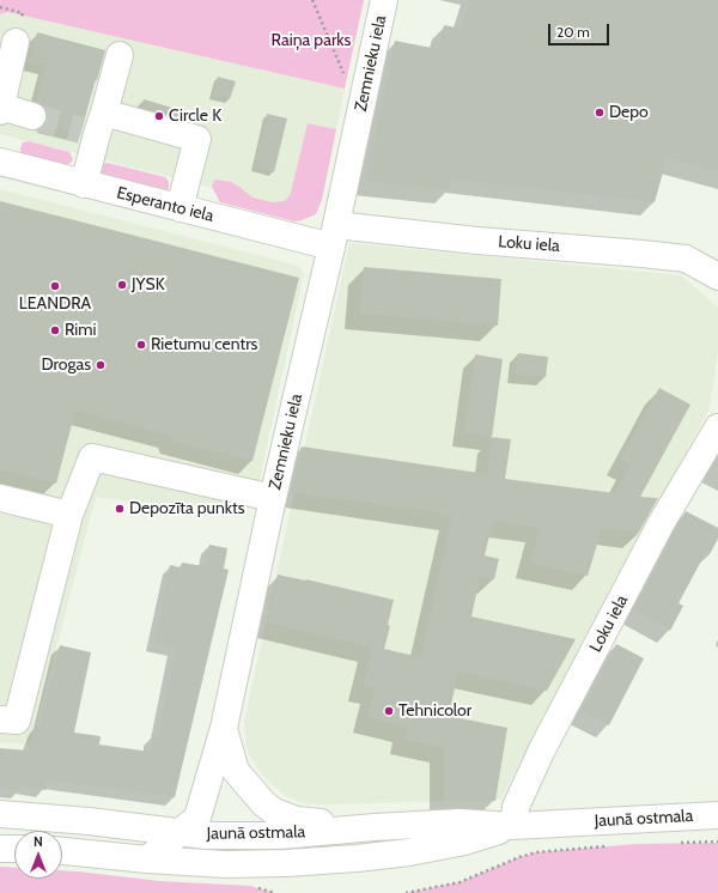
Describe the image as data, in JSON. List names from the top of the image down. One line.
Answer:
{"streets":{"main road":["Zemnieku iela","Esperanto iela","Loku iela","Jaunā ostmala"]},"crossings":[["Zemnieku iela","Esperanto iela"],["Zemnieku iela","Loku iela"],["Zemnieku iela","Jaunā ostmala"],["Esperanto iela","Loku iela"],["Loku iela","Jaunā ostmala"]],"parks":["Raiņa parks"],"places":["Depo","Circle K","JYSK","LEANDRA","Rimi","Rietumu centrs","Drogas","Depozīta punkts","Tehnicolor"],"scale_bar":"20 m","north":"top"}
